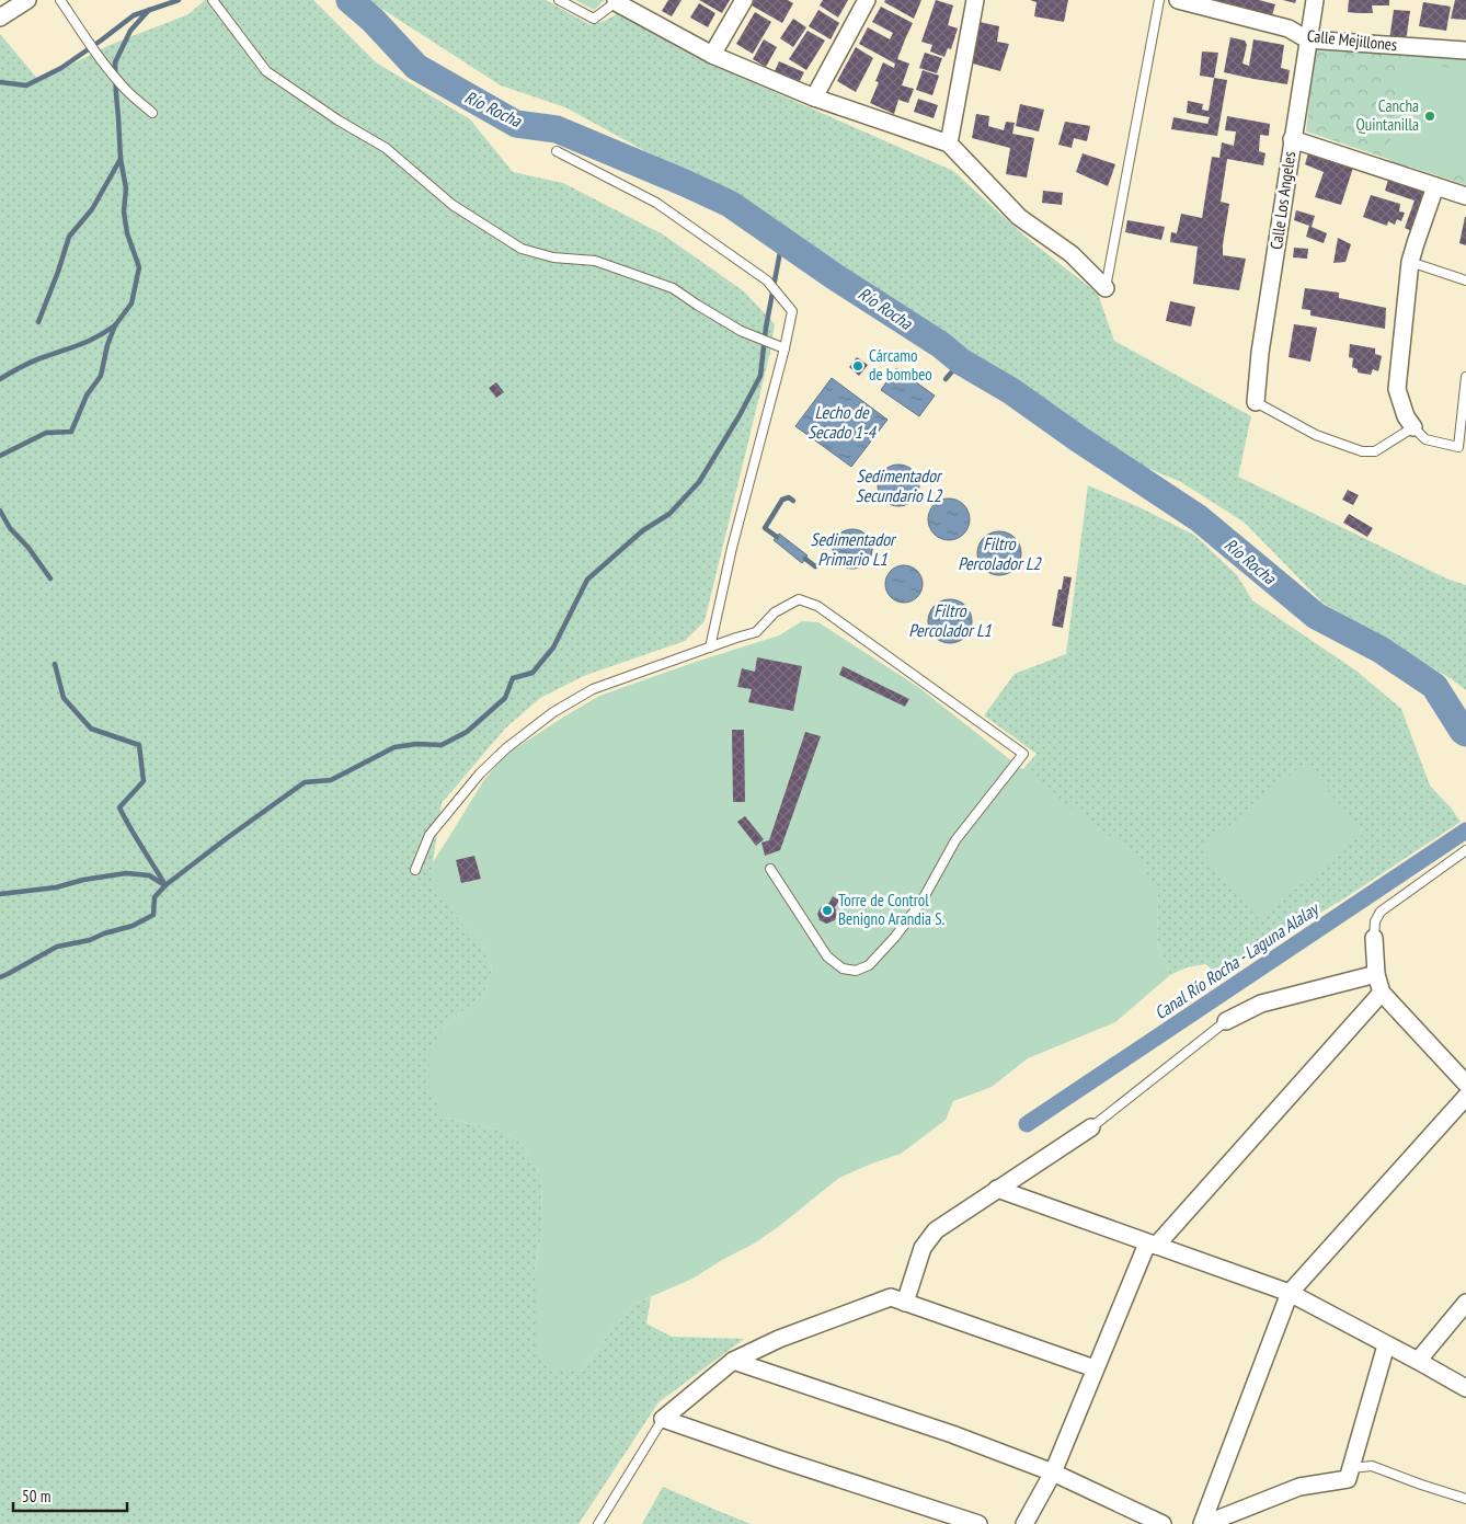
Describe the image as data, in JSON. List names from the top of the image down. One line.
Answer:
{"streets":{"street":["Calle Mejillones","Calle Los Angeles"]},"crossings":[["Calle Mejillones","Calle Los Angeles"]],"water":["Río Rocha","Lecho de Secado 1-4","Sedimentador Secundario L2","Sedimentador Primario L1","Filtro Percolador L2","Filtro Percolador L1","Canal Río Rocha - Laguna Alalay"],"places":["Cancha Quintanilla","Cárcamo de bombeo","Torre de Control Benigno Arandia S."],"scale_bar":"50 m"}
